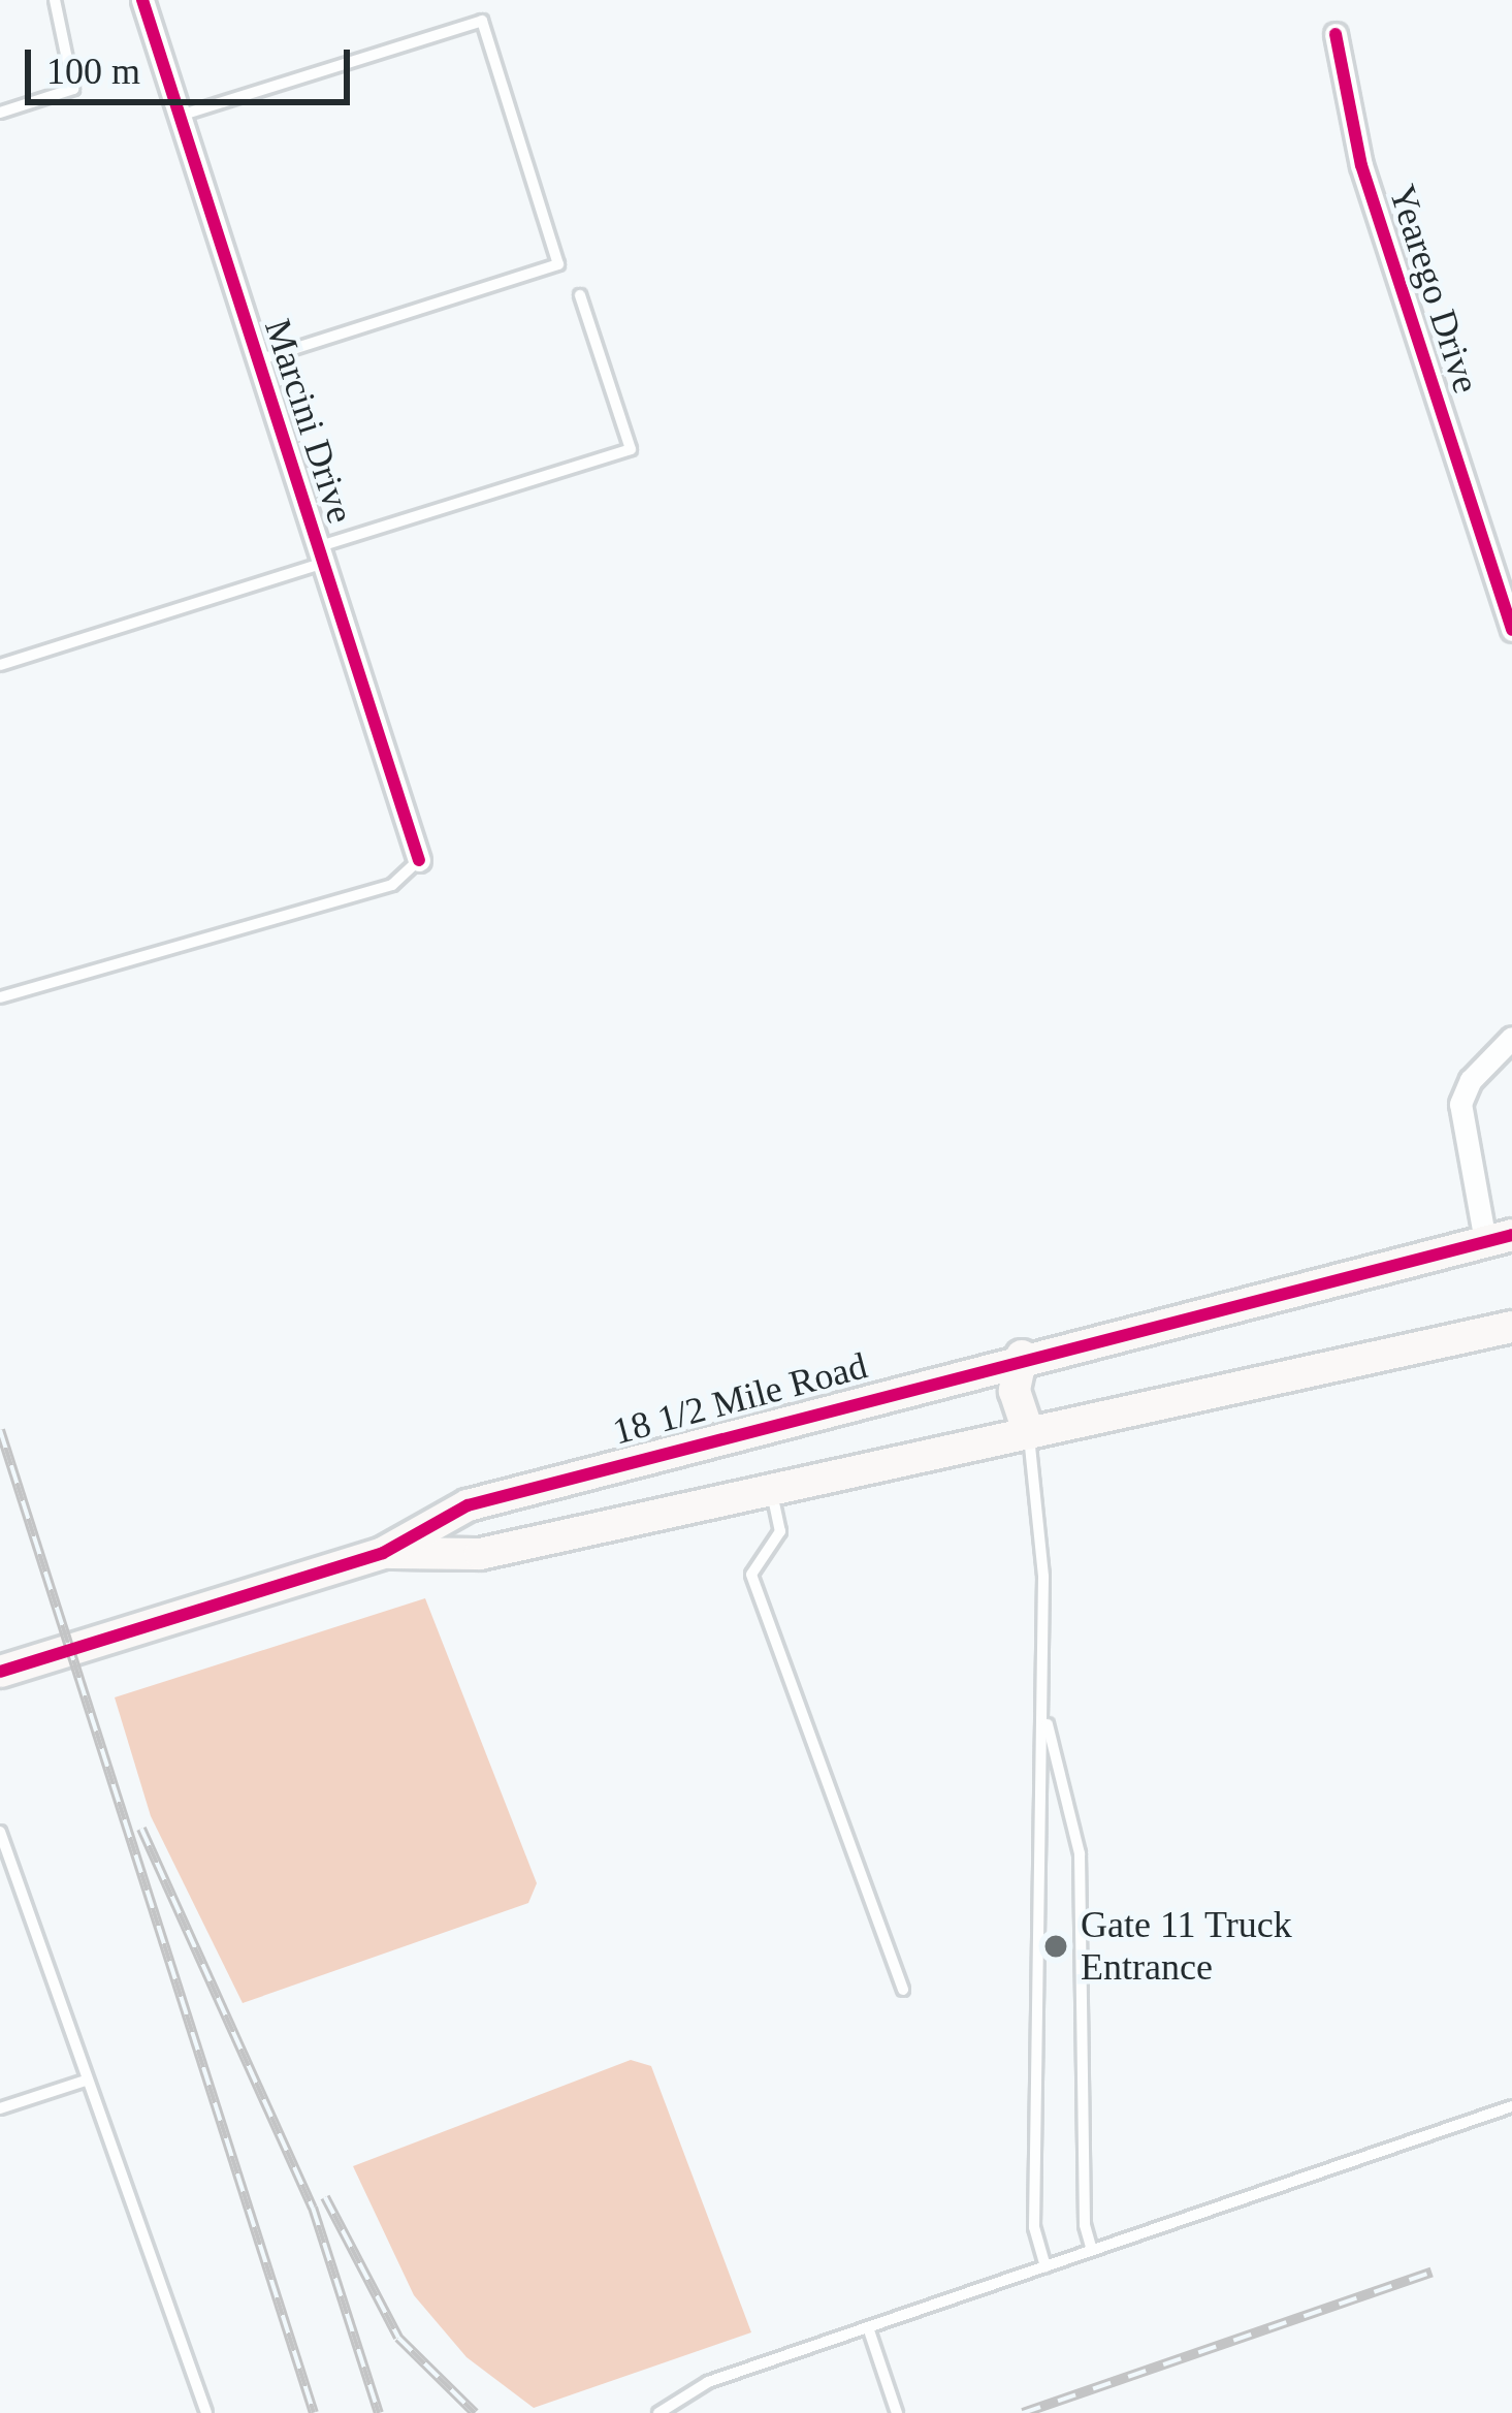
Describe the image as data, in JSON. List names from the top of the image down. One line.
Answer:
{"streets":{"street":["Yearego Drive","Marcini Drive","18 1/2 Mile Road"]},"places":["Gate 11 Truck Entrance"],"scale_bar":"100 m"}
